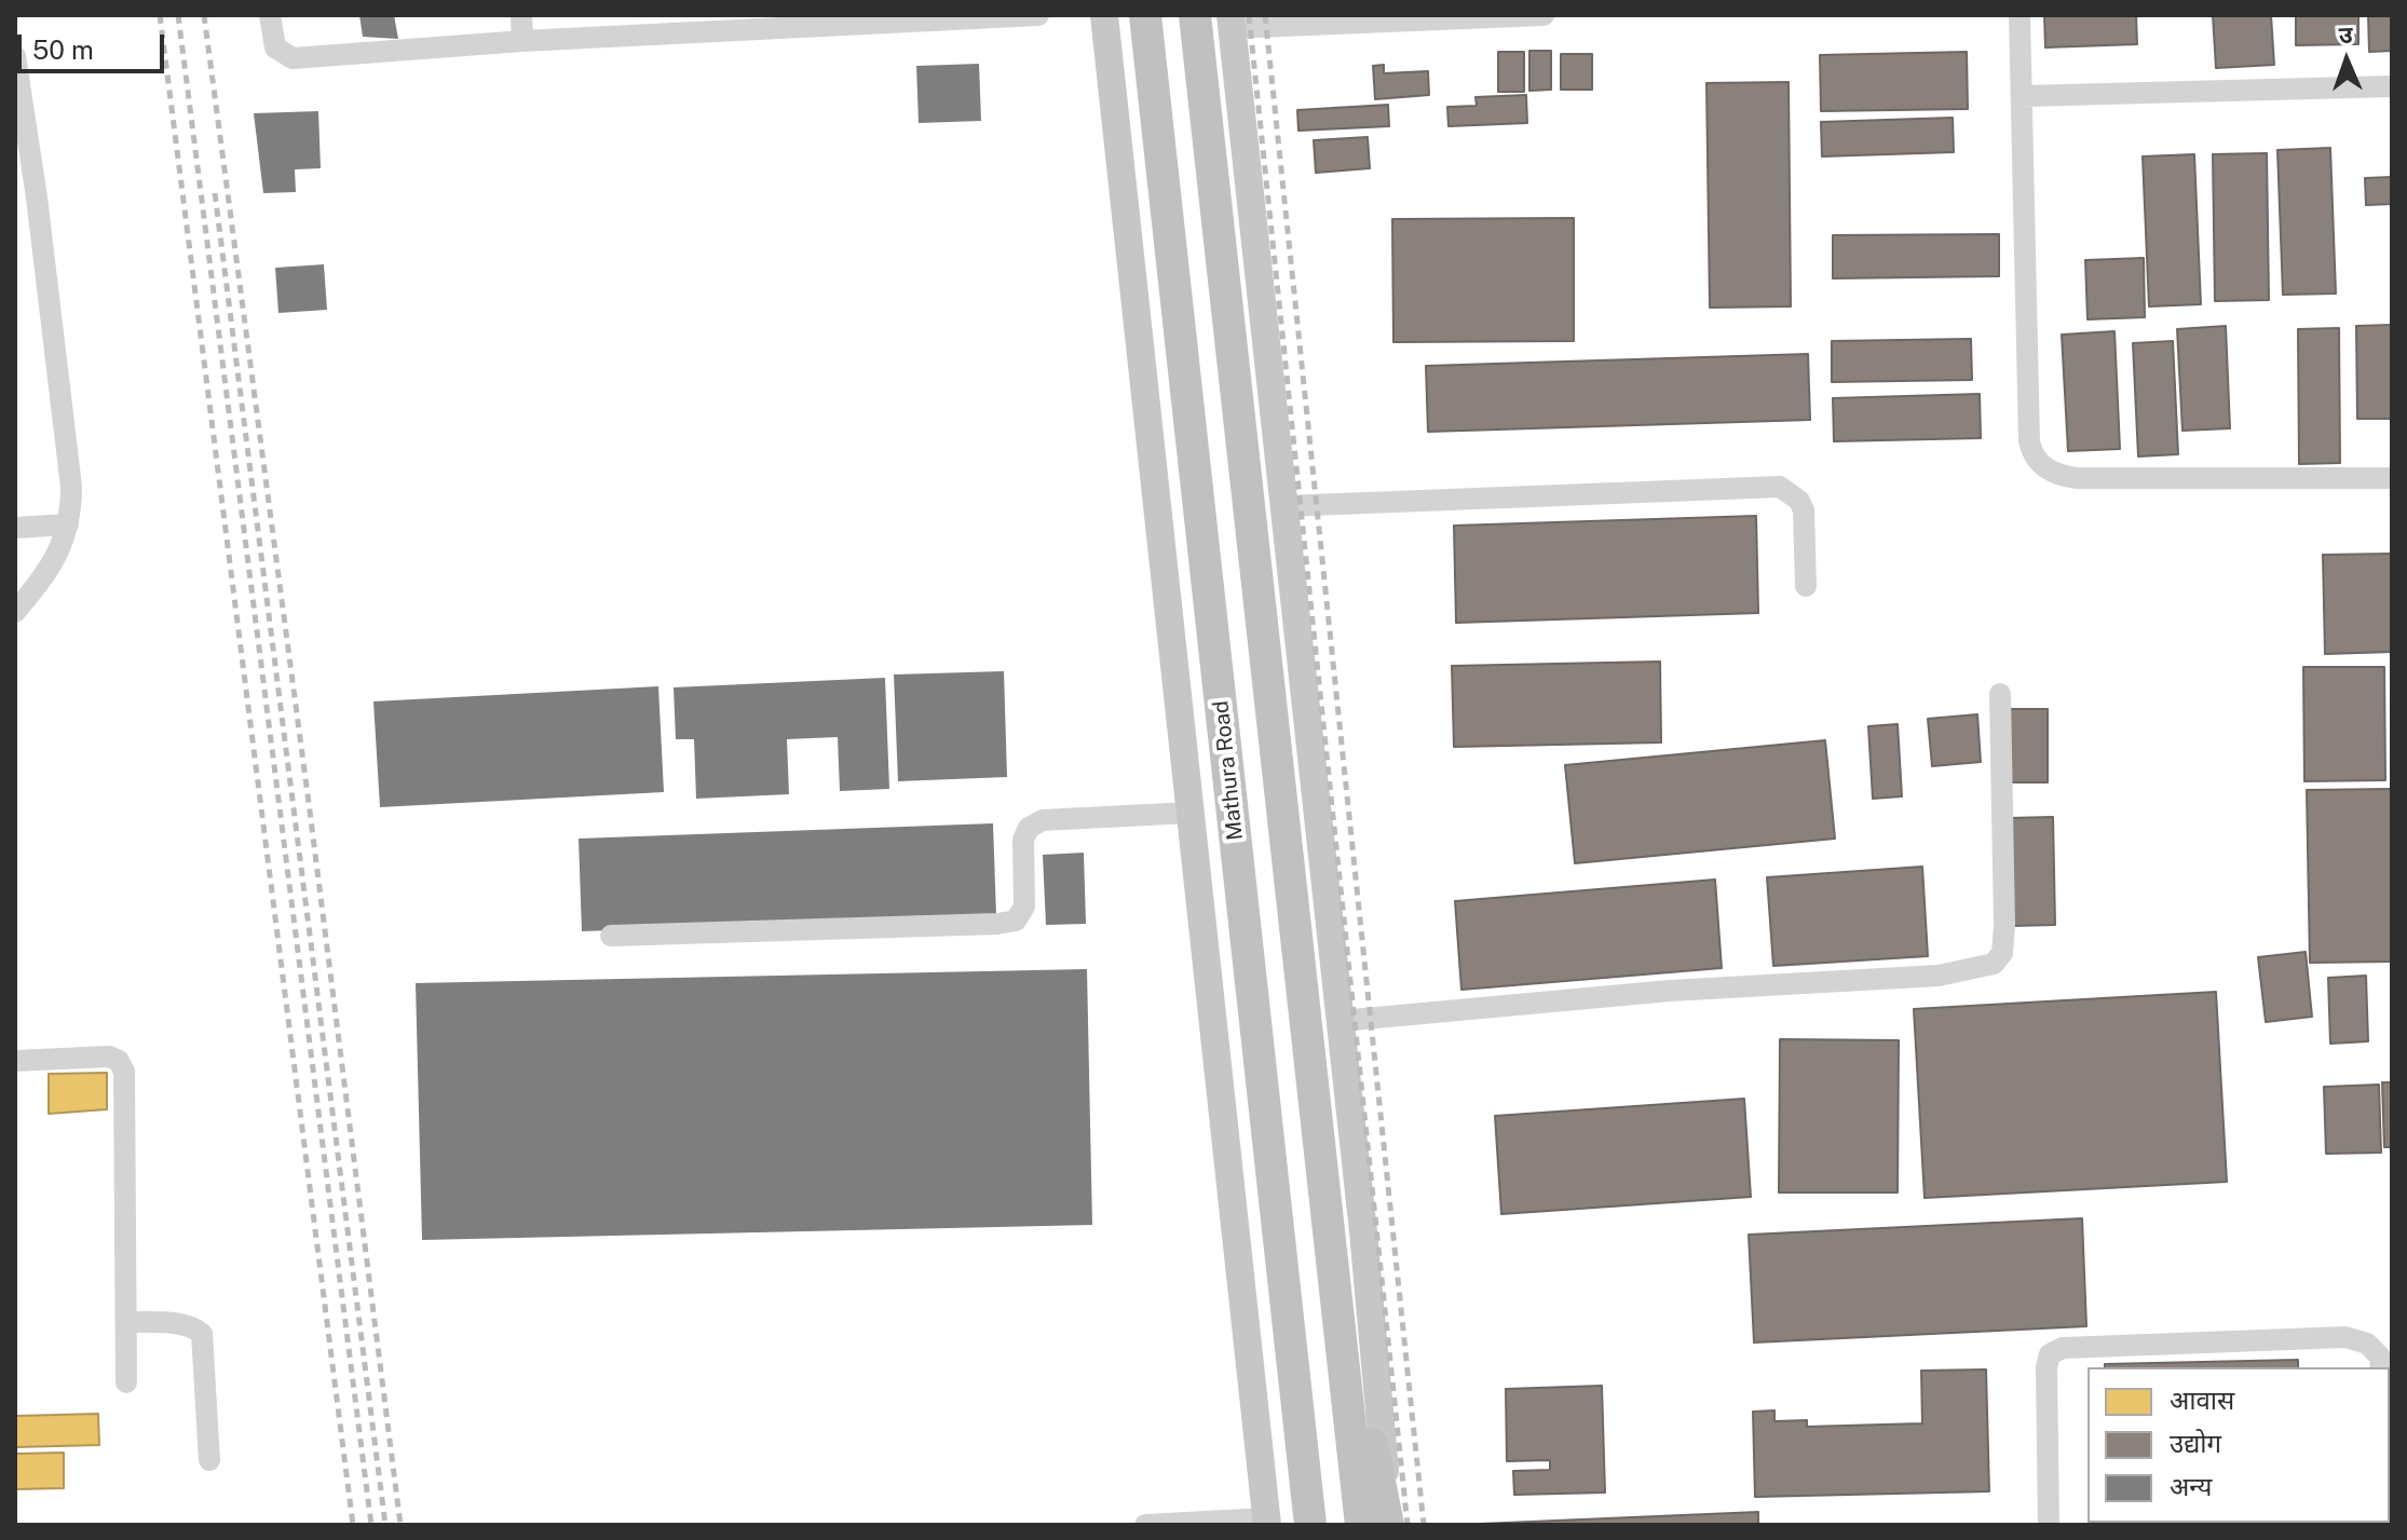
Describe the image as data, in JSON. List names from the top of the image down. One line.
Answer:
{"streets":{"highway":["Mathura Road"]},"legend":["आवास","उद्योग","अन्य"],"scale_bar":"50 m","north":"top"}
